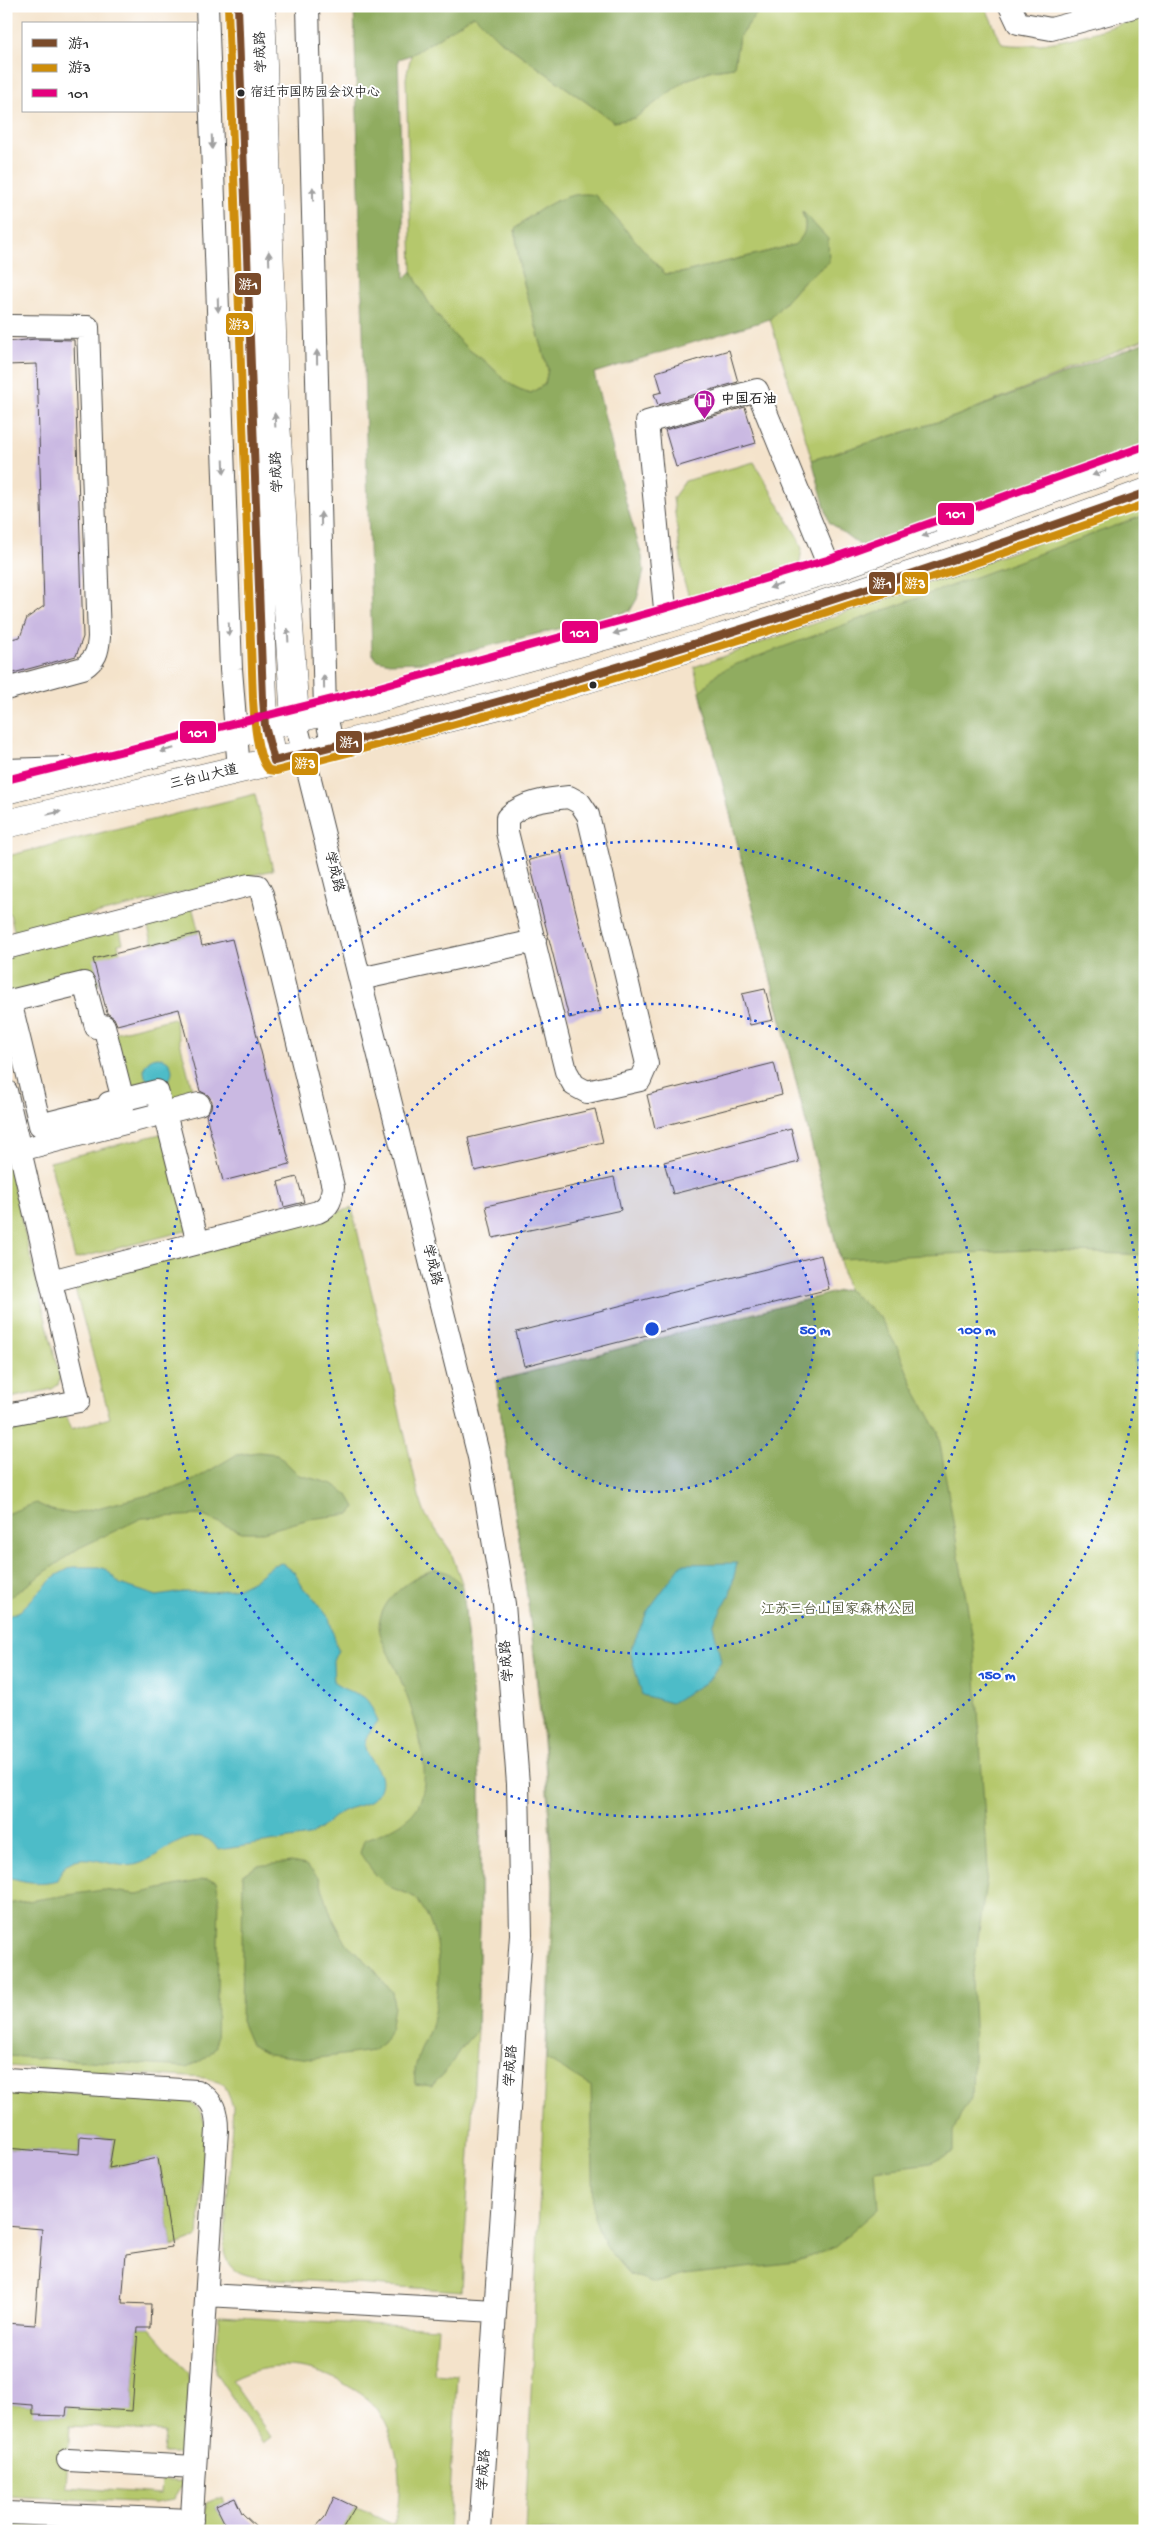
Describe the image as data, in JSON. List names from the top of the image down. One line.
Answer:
{"streets":{"main road":["学成路","三台山大道"]},"crossings":[["学成路","三台山大道"]],"parks":["江苏三台山国家森林公园"],"places":{"other":["宿迁市国防园会议中心"],"fuel station":["中国石油"]},"lines":["transit line 游1","transit line 游3","transit line 101"],"legend":["游1","游3","101"],"rings":["50 m","100 m","150 m"]}
